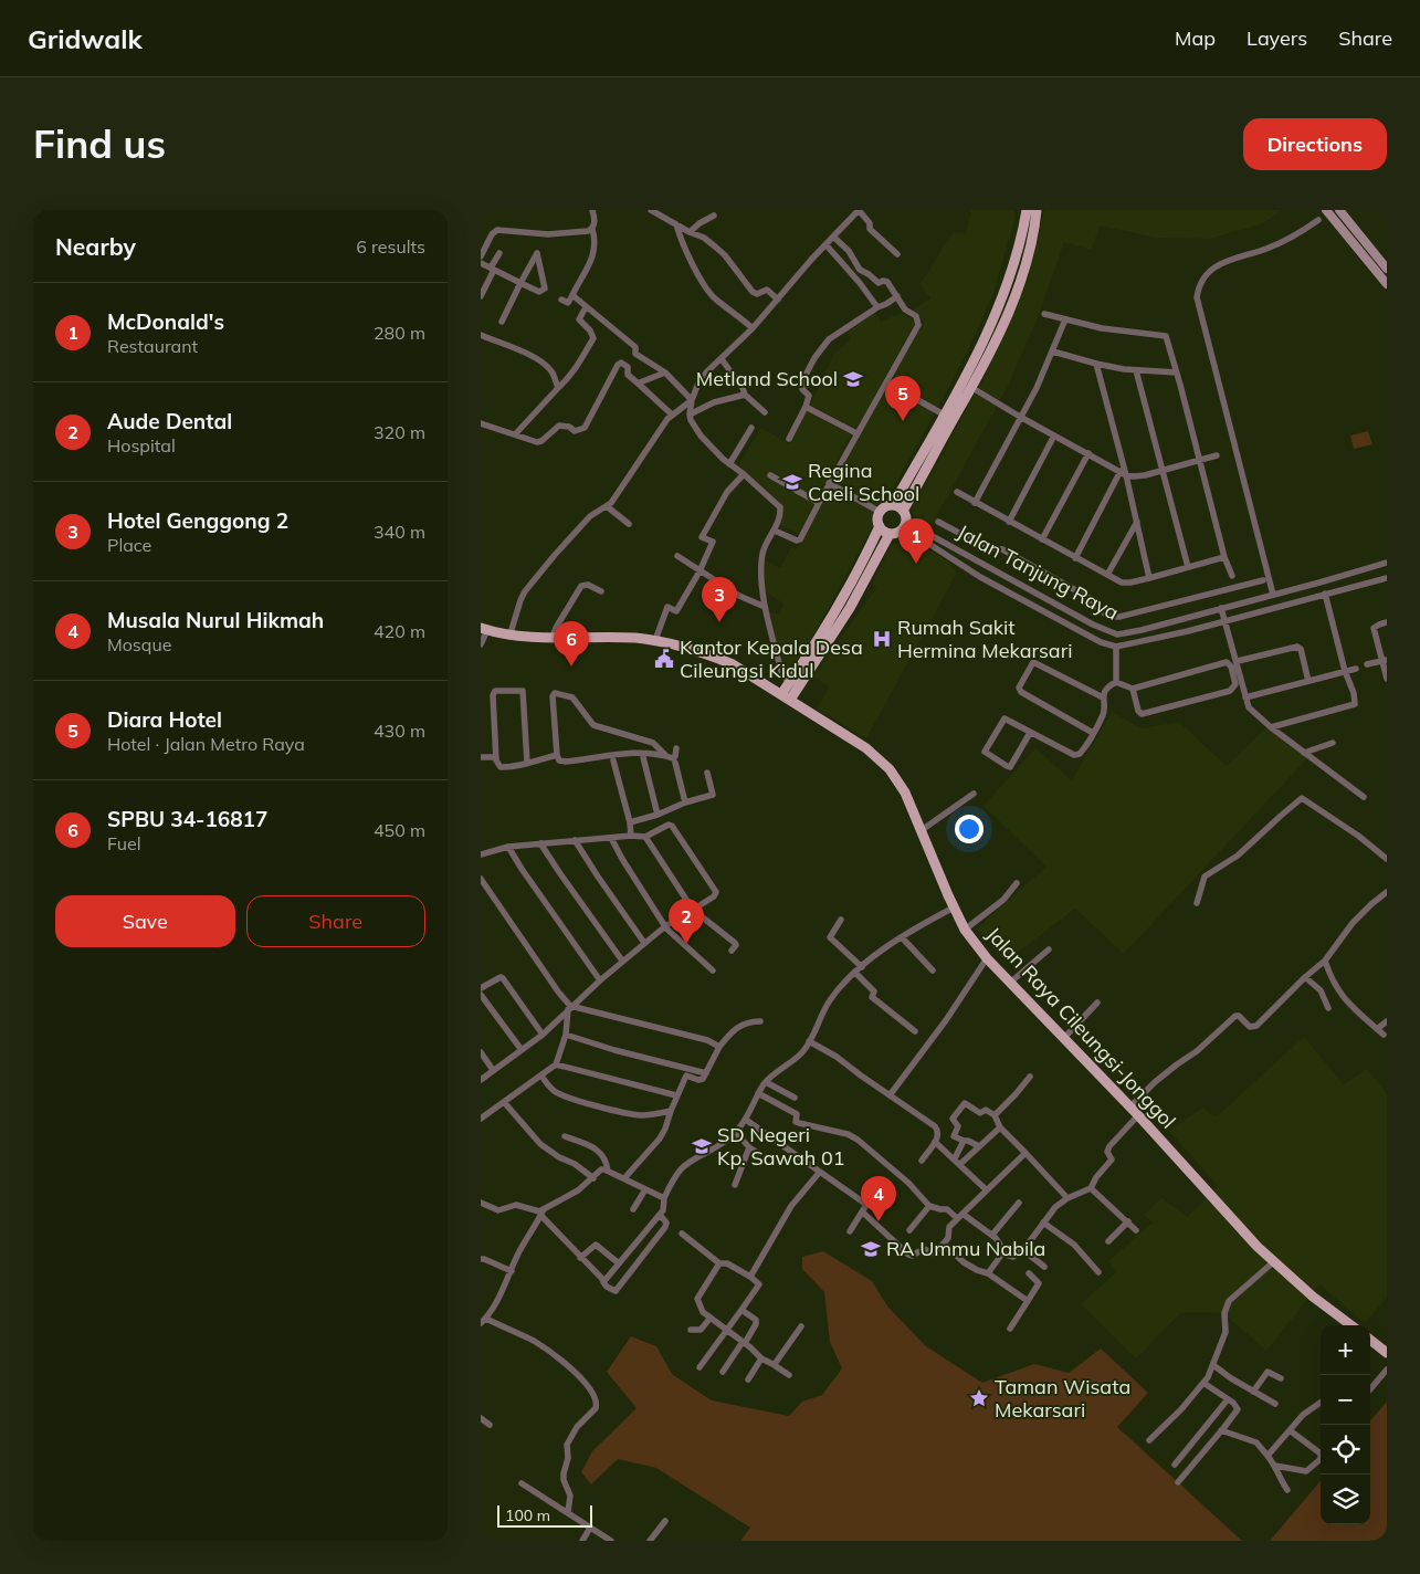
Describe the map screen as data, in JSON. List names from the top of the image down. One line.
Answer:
{"streets":{"main road":["Jalan Raya Cileungsi-Jonggol"],"street":["Jalan Tanjung Raya"]},"places":{"school or university":["Metland School","Regina Caeli School","SD Negeri Kp. Sawah 01","RA Ummu Nabila"],"hospital":["Rumah Sakit Hermina Mekarsari"],"public building":["Kantor Kepala Desa Cileungsi Kidul"],"place":["Taman Wisata Mekarsari"]},"scale_bar":"100 m","page":{"header":"Gridwalk","nav":["Map","Layers","Share"],"buttons":["Directions",["Save","Share"]],"title":"Find us","heading":["Nearby","6 results"],"list":[{"mark":"1","name":"McDonald's","note":"Restaurant","value":"280 m"},{"mark":"2","name":"Aude Dental","note":"Hospital","value":"320 m"},{"mark":"3","name":"Hotel Genggong 2","note":"Place","value":"340 m"},{"mark":"4","name":"Musala Nurul Hikmah","note":"Mosque","value":"420 m"},{"mark":"5","name":"Diara Hotel","note":"Hotel · Jalan Metro Raya","value":"430 m"},{"mark":"6","name":"SPBU 34-16817","note":"Fuel","value":"450 m"}],"pins":["5","1","3","6","2","4"],"map_buttons":["+","−"],"scale":"100 m"}}
